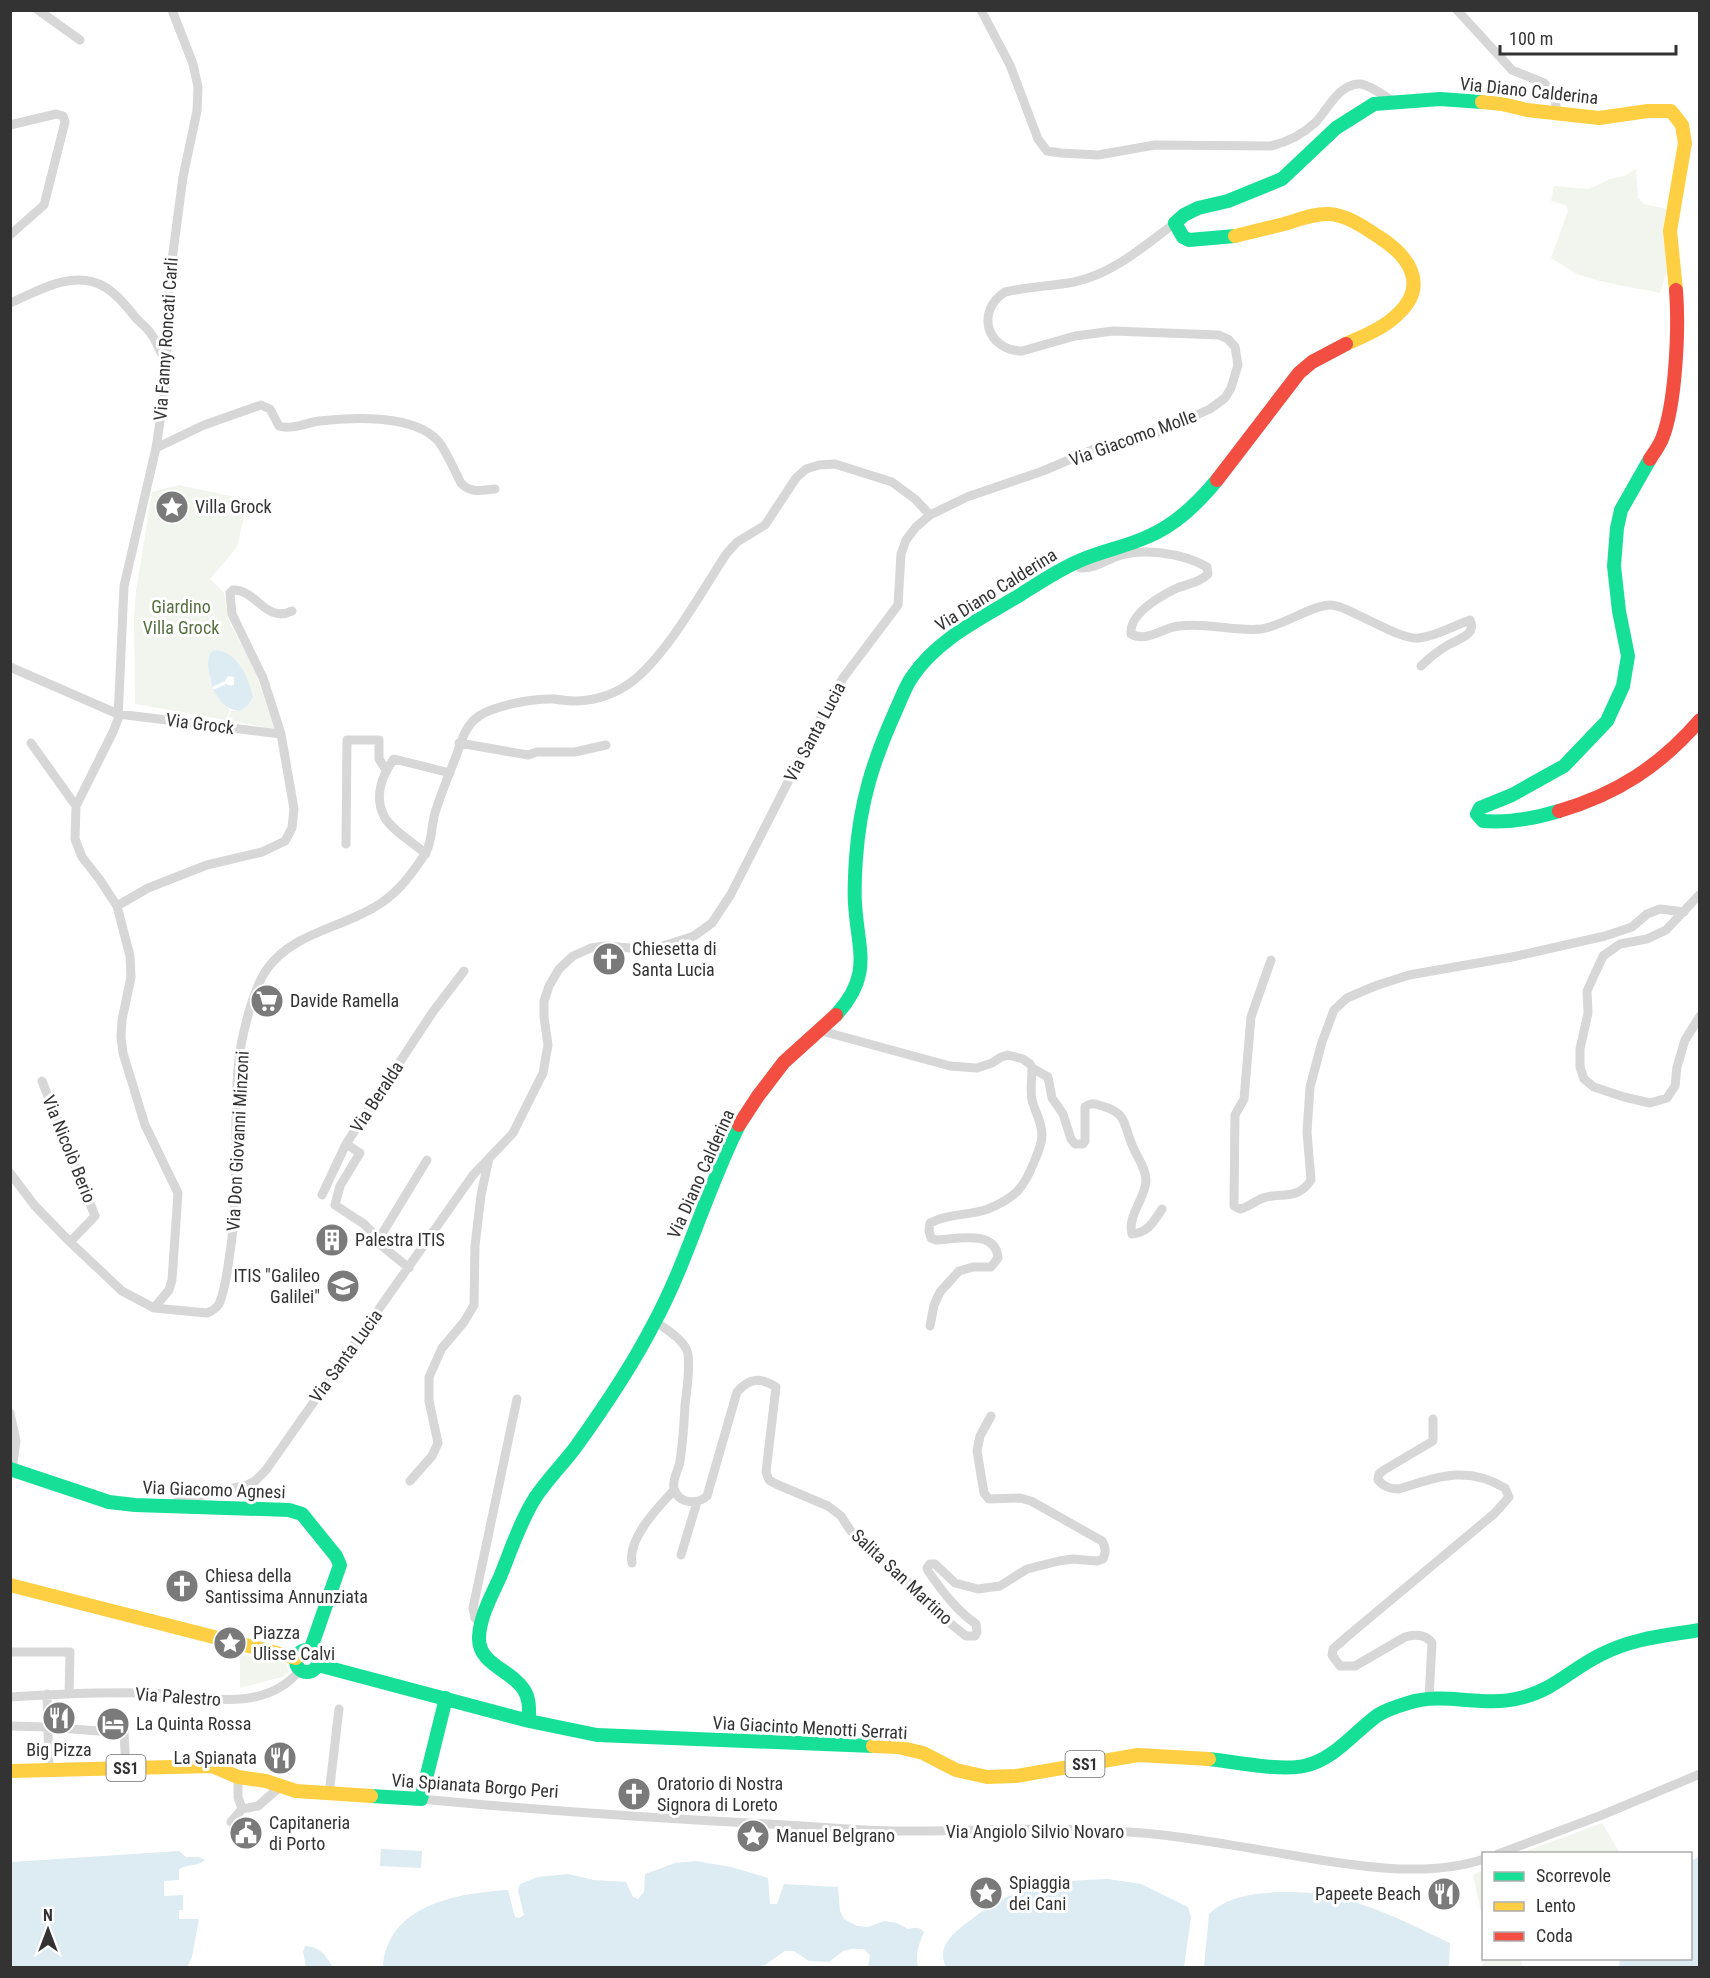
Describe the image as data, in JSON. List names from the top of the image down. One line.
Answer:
{"streets":{"main road":["Via Diano Calderina","Via Giacomo Agnesi","Via Giacinto Menotti Serrati","SS1","Via Spianata Borgo Peri"],"street":["Via Fanny Roncati Carli","Via Giacomo Molle","Via Grock","Via Santa Lucia","Via Beralda","Via Don Giovanni Minzoni","Via Nicolò Berio","Salita San Martino","Via Palestro","Via Angiolo Silvio Novaro"]},"crossings":[["Via Diano Calderina","Via Giacomo Molle"],["Via Diano Calderina","Via Giacinto Menotti Serrati"],["Via Fanny Roncati Carli","Via Grock"],["Via Fanny Roncati Carli","Via Don Giovanni Minzoni"],["Via Giacomo Molle","Via Santa Lucia"],["Via Giacomo Molle","Via Don Giovanni Minzoni"],["Via Santa Lucia","Via Beralda"],["Via Santa Lucia","Via Don Giovanni Minzoni"],["Via Santa Lucia","Via Giacomo Agnesi"],["Via Giacomo Agnesi","Via Palestro"],["Via Giacomo Agnesi","Via Giacinto Menotti Serrati"],["Via Palestro","Via Giacinto Menotti Serrati"],["SS1","Via Spianata Borgo Peri"],["Via Spianata Borgo Peri","Via Angiolo Silvio Novaro"]],"parks":["Giardino Villa Grock"],"places":{"place":["Villa Grock","Piazza Ulisse Calvi","Manuel Belgrano","Spiaggia dei Cani"],"church":["Chiesetta di Santa Lucia","Chiesa della Santissima Annunziata","Oratorio di Nostra Signora di Loreto"],"supermarket":["Davide Ramella"],"building":["Palestra ITIS"],"school or university":["ITIS \"Galileo Galilei\""],"restaurant":["Big Pizza","La Spianata","Papeete Beach"],"hotel":["La Quinta Rossa"],"public building":["Capitaneria di Porto"]},"legend":["Scorrevole","Lento","Coda"],"scale_bar":"100 m","north":"top"}
